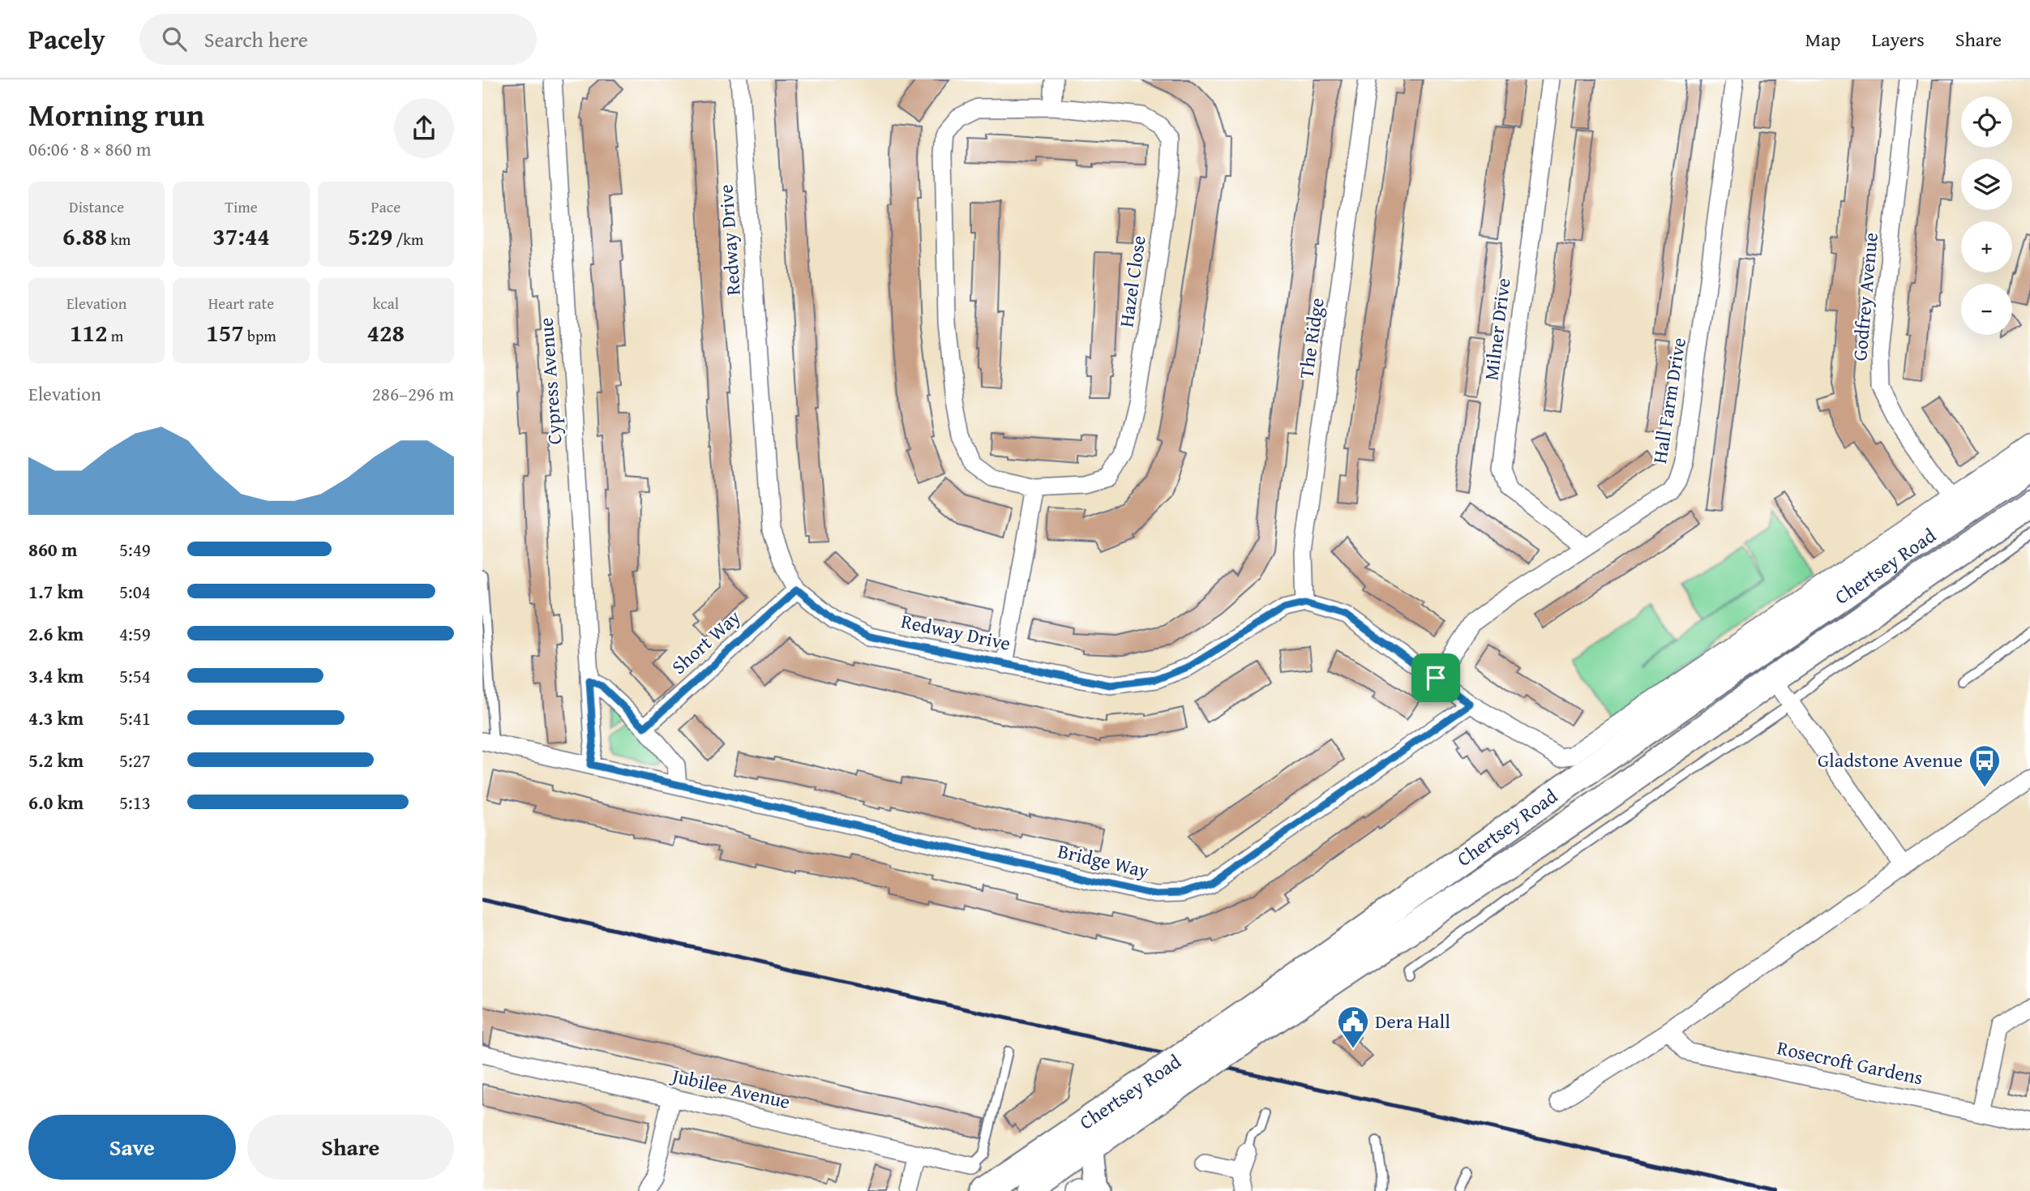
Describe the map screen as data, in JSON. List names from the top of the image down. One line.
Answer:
{"streets":{"highway":["Chertsey Road"],"street":["Redway Drive","Hazel Close","Godfrey Avenue","Milner Drive","The Ridge","Cypress Avenue","Hall Farm Drive","Short Way","Bridge Way","Rosecroft Gardens","Jubilee Avenue"]},"crossings":[["Redway Drive","The Ridge"],["Redway Drive","Short Way"],["Milner Drive","Hall Farm Drive"],["Cypress Avenue","Bridge Way"]],"places":{"bus stop":["Gladstone Avenue"],"public building":["Dera Hall"]},"page":{"header":"Pacely","search":"Search here","nav":["Map","Layers","Share"],"heading":["Morning run","06:06 · 8 × 860 m"],"map_buttons":["+","−"],"stats":[["Distance","6.88 km"],["Time","37:44"],["Pace","5:29 /km"],["Elevation","112 m"],["Heart rate","157 bpm"],["kcal","428"]],"chart":["Elevation","286–296 m"],"list":[{"name":"860 m","note":"5:49"},{"name":"1.7 km","note":"5:04"},{"name":"2.6 km","note":"4:59"},{"name":"3.4 km","note":"5:54"},{"name":"4.3 km","note":"5:41"},{"name":"5.2 km","note":"5:27"},{"name":"6.0 km","note":"5:13"}],"buttons":["Save","Share"]}}
